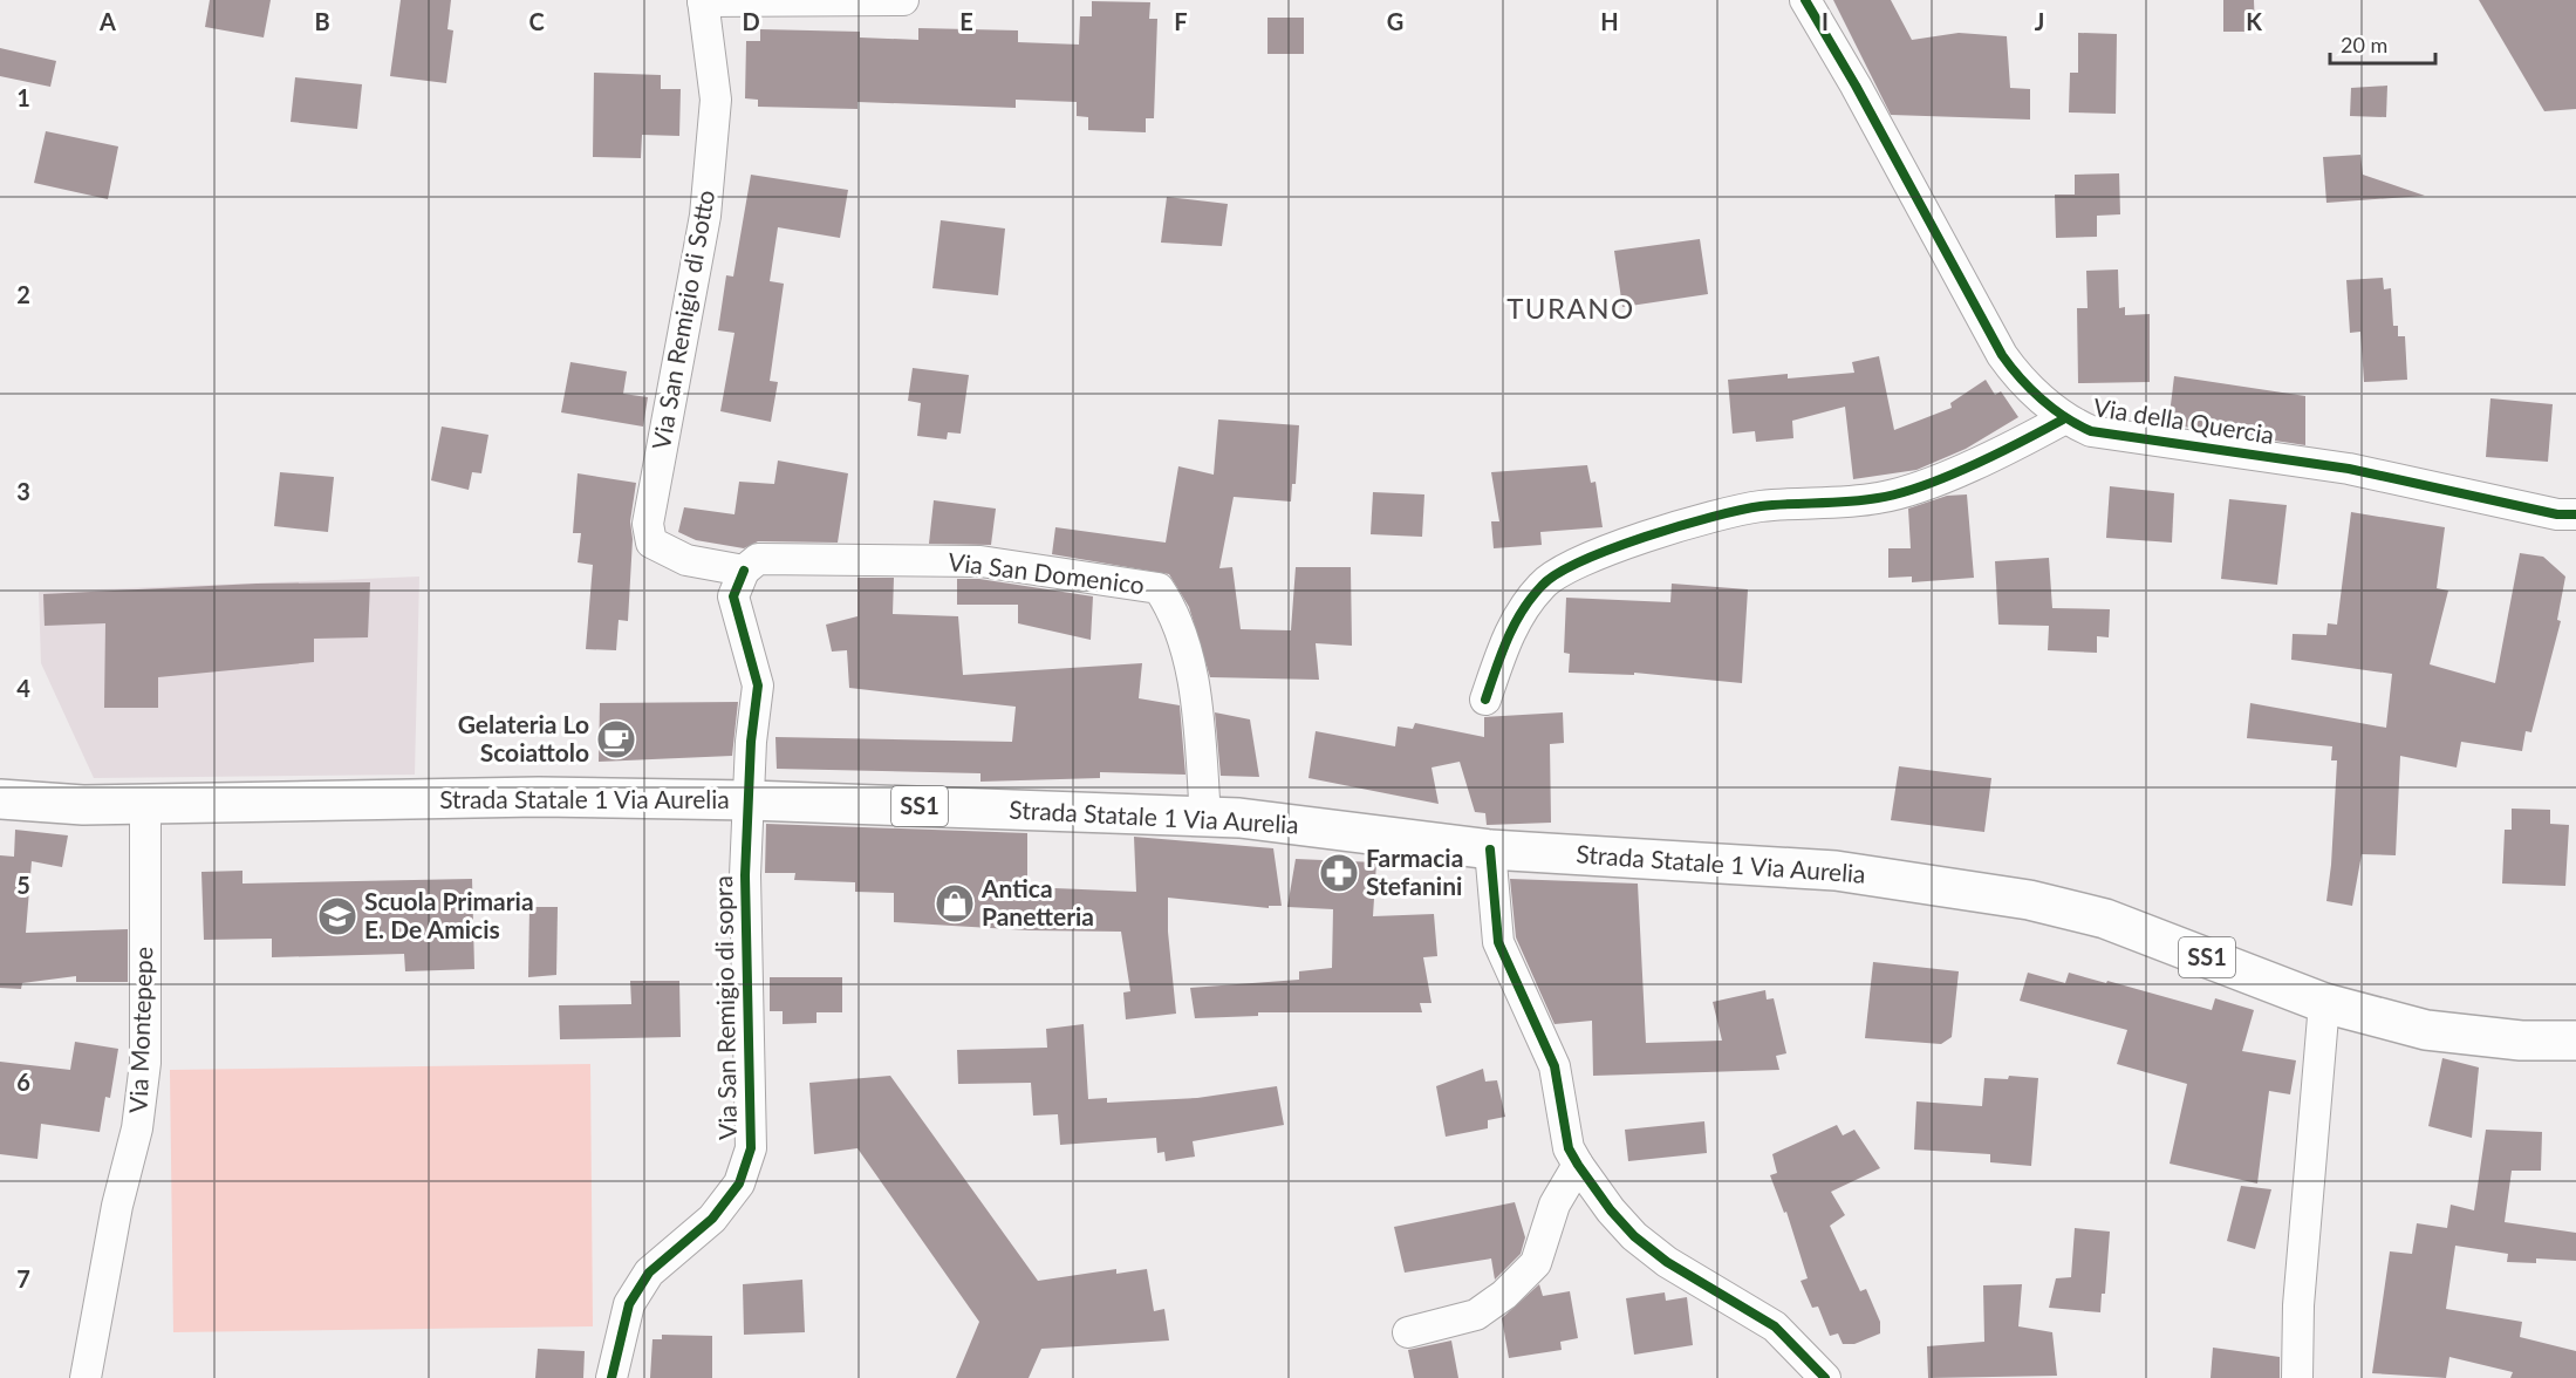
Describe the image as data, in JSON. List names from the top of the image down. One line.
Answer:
{"streets":{"main road":["Strada Statale 1 Via Aurelia","SS1"],"street":["Via San Remigio di Sotto","Via della Quercia","Via San Domenico","Via San Remigio di sopra","Via Montepepe"]},"crossings":[["Via San Remigio di Sotto","Via San Domenico"],["Via San Domenico","Strada Statale 1 Via Aurelia"],["Strada Statale 1 Via Aurelia","Via San Remigio di sopra"],["Strada Statale 1 Via Aurelia","Via Montepepe"]],"districts":["TURANO"],"places":{"cafe":["Gelateria Lo Scoiattolo"],"pharmacy":["Farmacia Stefanini"],"shop":["Antica Panetteria"],"school or university":["Scuola Primaria E. De Amicis"]},"scale_bar":"20 m","grid":{"columns":["A","B","C","D","E","F","G","H","I","J","K"],"rows":["1","2","3","4","5","6","7"]}}
